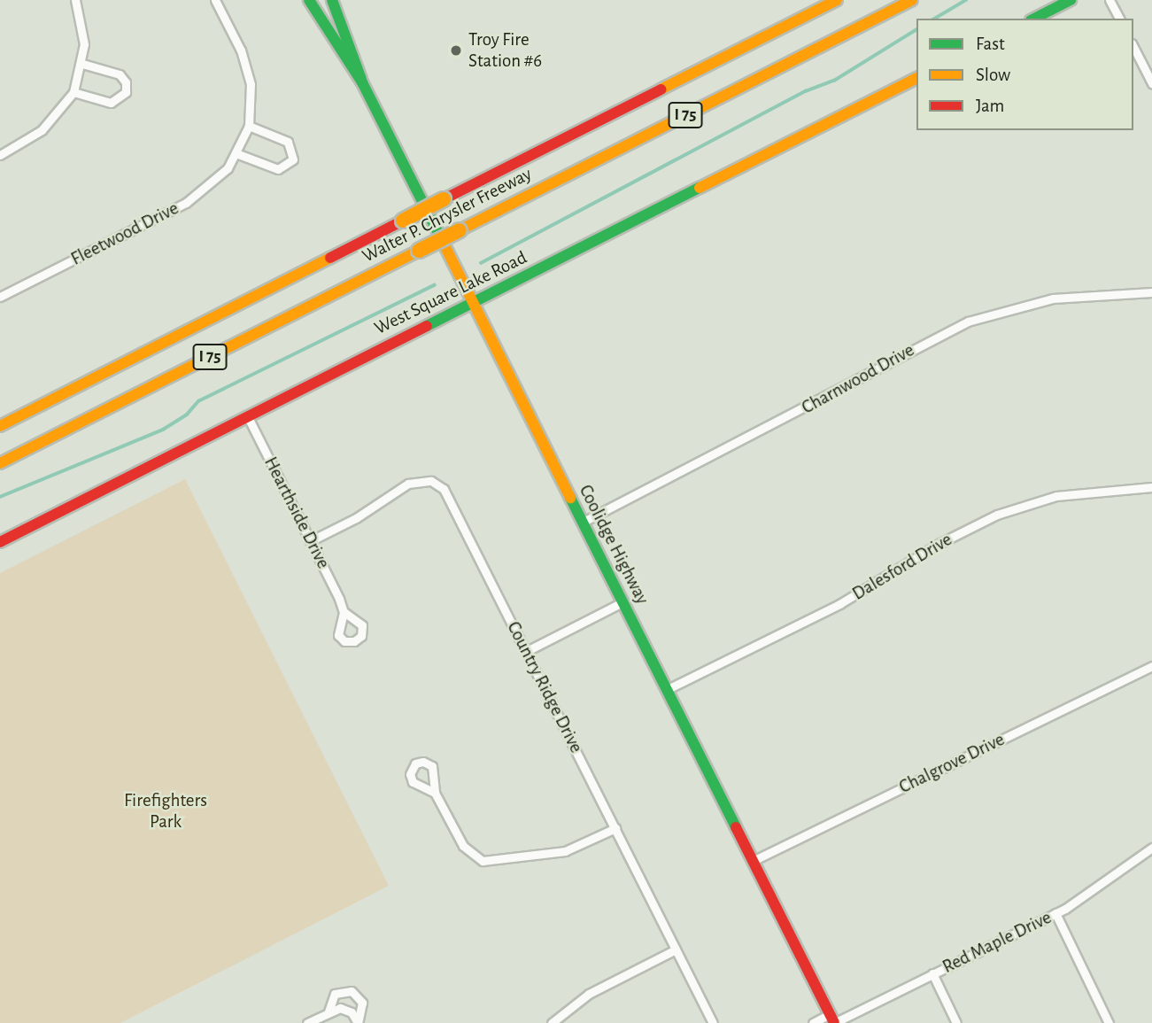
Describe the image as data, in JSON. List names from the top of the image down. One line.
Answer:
{"streets":{"main road":["I 75","Walter P. Chrysler Freeway","West Square Lake Road","Coolidge Highway"],"street":["Fleetwood Drive","Charnwood Drive","Hearthside Drive","Dalesford Drive","Country Ridge Drive","Chalgrove Drive","Red Maple Drive"]},"crossings":[["West Square Lake Road","Hearthside Drive"],["West Square Lake Road","Coolidge Highway"],["Charnwood Drive","Coolidge Highway"],["Hearthside Drive","Country Ridge Drive"],["Coolidge Highway","Dalesford Drive"],["Coolidge Highway","Chalgrove Drive"],["Coolidge Highway","Red Maple Drive"]],"parks":["Firefighters Park"],"places":["Troy Fire Station #6"],"legend":["Fast","Slow","Jam"]}
